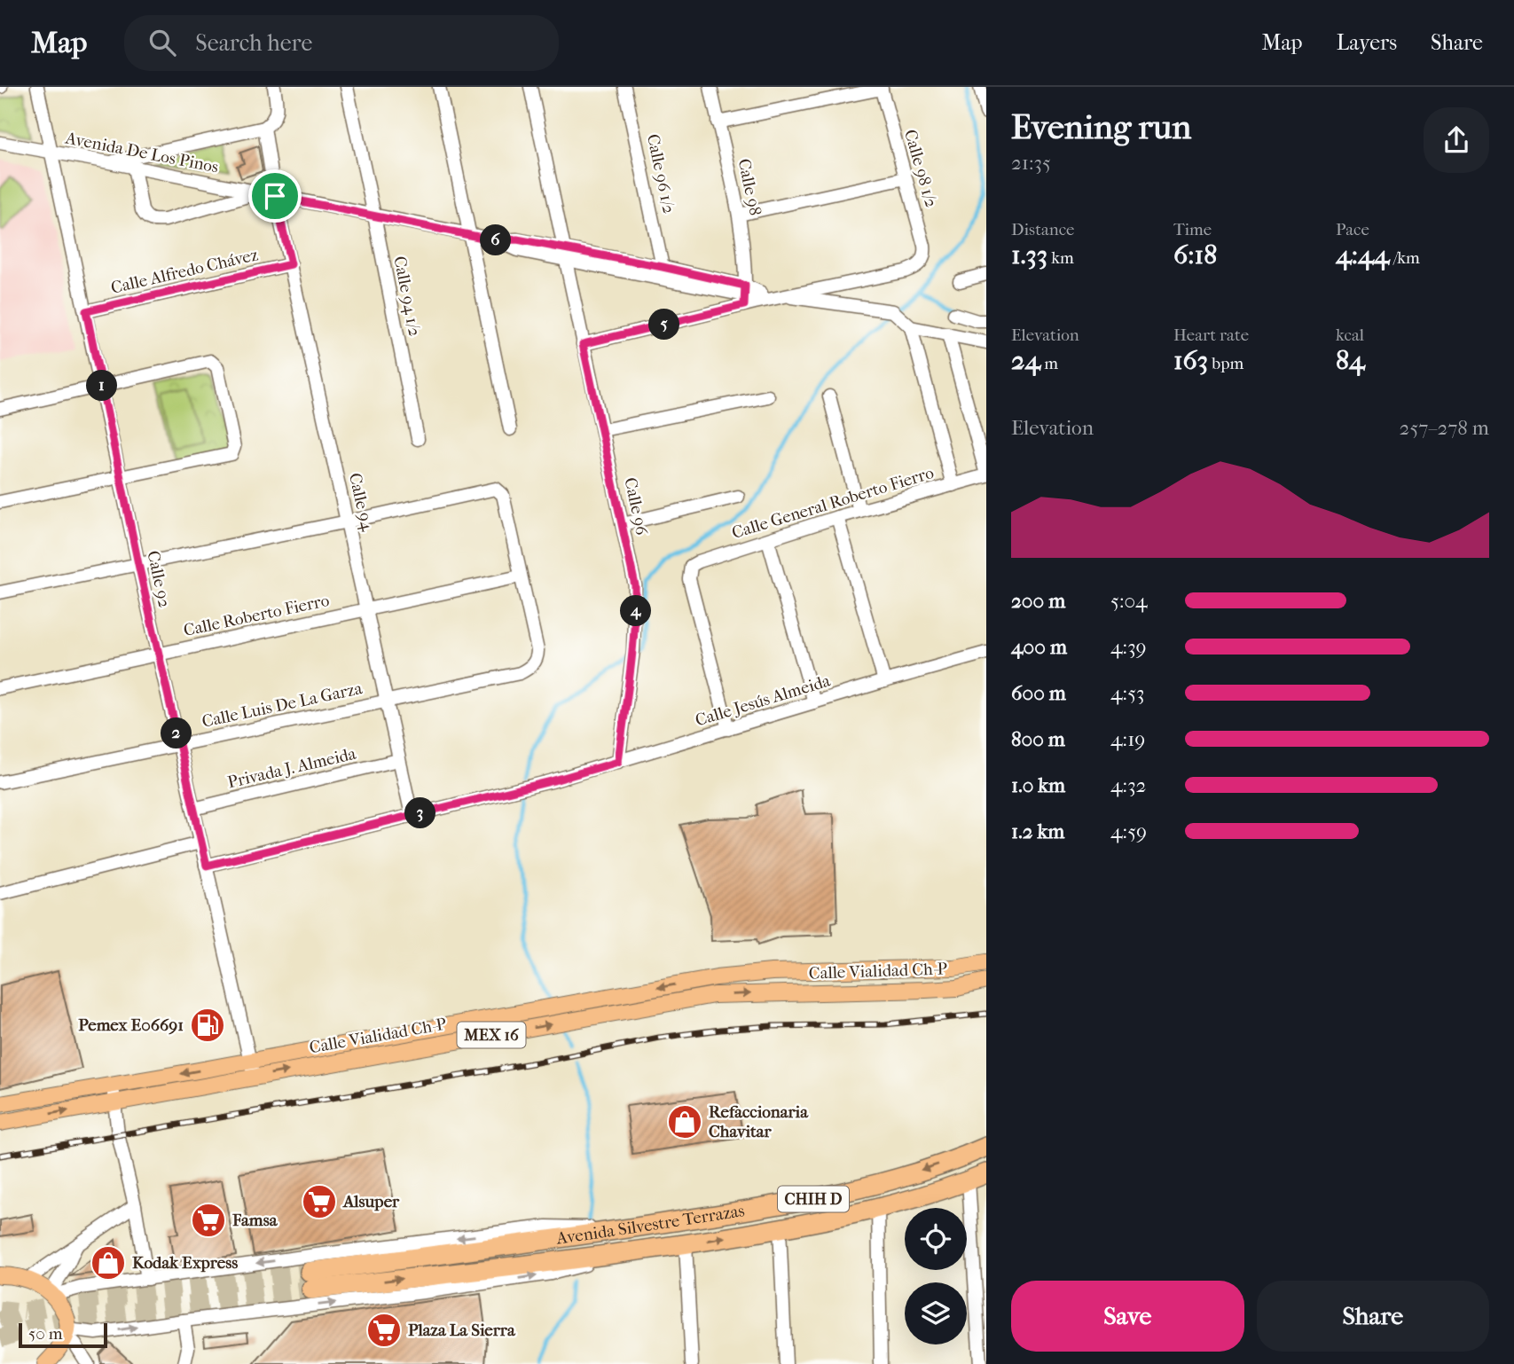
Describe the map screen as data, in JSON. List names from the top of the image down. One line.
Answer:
{"streets":{"highway":["CHIH D","Avenida Silvestre Terrazas"],"main road":["Calle Vialidad Ch-P","MEX 16"],"street":["Avenida De Los Pinos","Calle 98 1/2","Calle 96 1/2","Calle 98","Calle Alfredo Chávez","Calle 94 1/2","Calle 94","Calle General Roberto Fierro","Calle 96","Calle 92","Calle Roberto Fierro","Calle Jesús Almeida","Calle Luis De La Garza","Privada J. Almeida"]},"crossings":[["Avenida De Los Pinos","Calle 98 1/2"],["Avenida De Los Pinos","Calle 96 1/2"],["Avenida De Los Pinos","Calle 98"],["Avenida De Los Pinos","Calle 94 1/2"],["Avenida De Los Pinos","Calle 94"],["Avenida De Los Pinos","Calle 96"],["Avenida De Los Pinos","Calle 92"],["Calle Alfredo Chávez","Calle 94"],["Calle Alfredo Chávez","Calle 92"],["Calle 94","Calle Roberto Fierro"],["Calle 94","Calle Jesús Almeida"],["Calle 94","Calle Luis De La Garza"],["Calle 94","Privada J. Almeida"],["Calle General Roberto Fierro","Calle 96"],["Calle General Roberto Fierro","Calle Jesús Almeida"],["Calle 96","Calle Jesús Almeida"],["Calle 92","Calle Roberto Fierro"],["Calle 92","Calle Luis De La Garza"],["Calle 92","Privada J. Almeida"],["Calle 92","Calle Vialidad Ch-P"],["Calle Roberto Fierro","Calle Luis De La Garza"],["CHIH D","Avenida Silvestre Terrazas"]],"places":{"fuel station":["Pemex E06691"],"shop":["Refaccionaria Chavitar","Kodak Express"],"supermarket":["Alsuper","Famsa","Plaza La Sierra"]},"scale_bar":"50 m","page":{"header":"Map","search":"Search here","nav":["Map","Layers","Share"],"heading":["Evening run","21:35"],"stats":[["Distance","1.33 km"],["Time","6:18"],["Pace","4:44 /km"],["Elevation","24 m"],["Heart rate","163 bpm"],["kcal","84"]],"pins":["6","5","1","4","2","3"],"chart":["Elevation","257–278 m"],"list":[{"name":"200 m","note":"5:04"},{"name":"400 m","note":"4:39"},{"name":"600 m","note":"4:53"},{"name":"800 m","note":"4:19"},{"name":"1.0 km","note":"4:32"},{"name":"1.2 km","note":"4:59"}],"buttons":["Save","Share"],"scale":"50 m"}}
